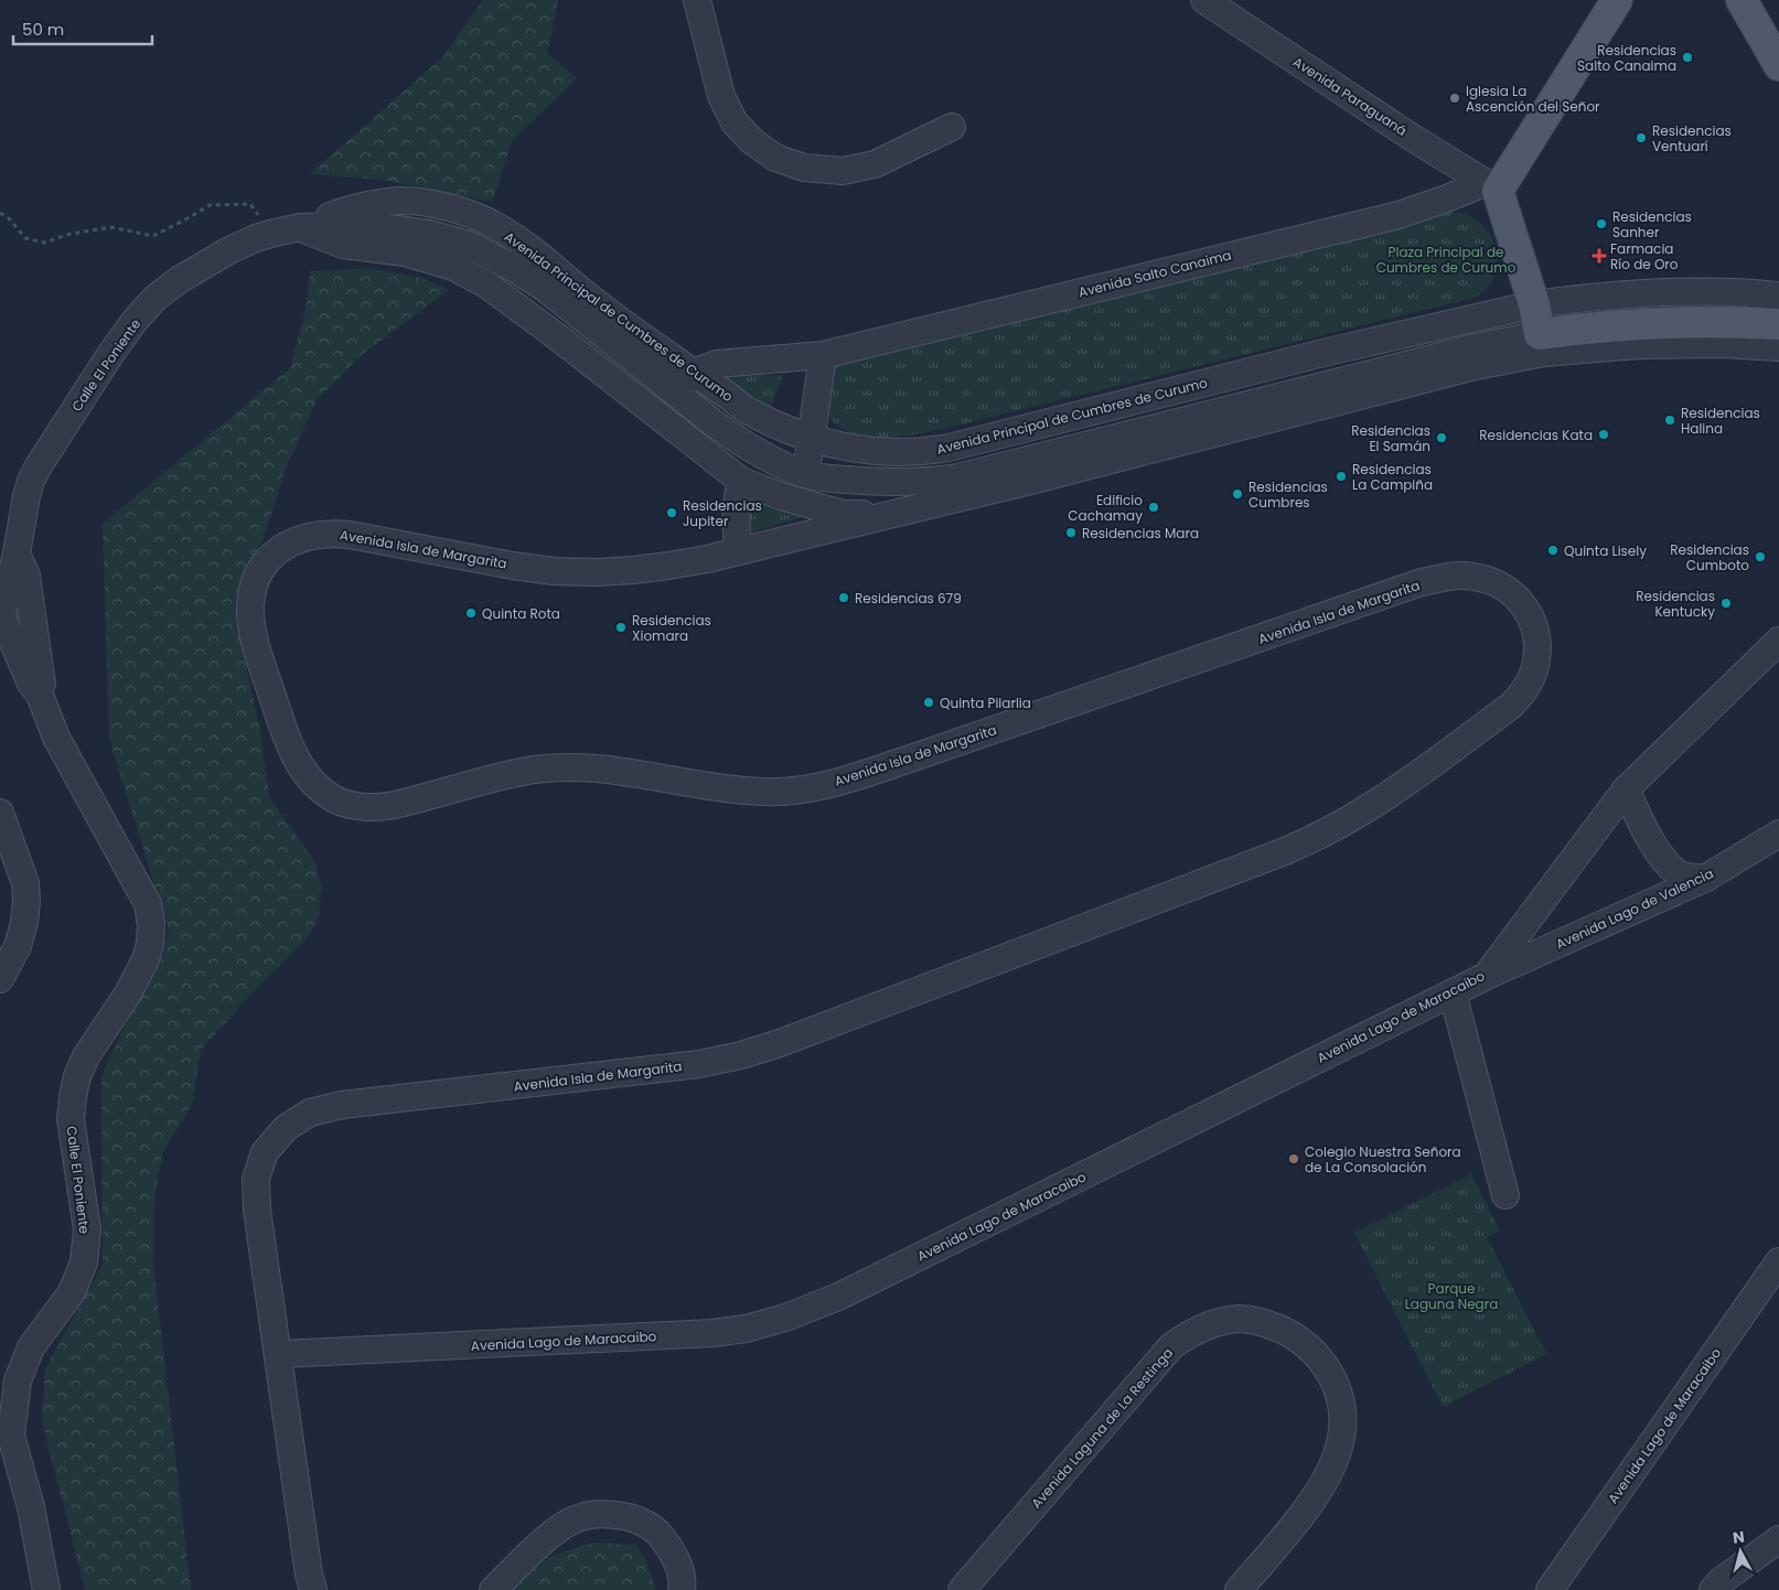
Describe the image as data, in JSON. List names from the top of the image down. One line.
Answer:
{"streets":{"main road":["Avenida Principal de Cumbres de Curumo"],"street":["Avenida Paraguaná","Avenida Salto Canaima","Calle El Poniente","Avenida Isla de Margarita","Avenida Lago de Valencia","Avenida Lago de Maracaibo","Avenida Laguna de La Restinga"]},"crossings":[["Avenida Paraguaná","Avenida Salto Canaima"],["Avenida Salto Canaima","Avenida Principal de Cumbres de Curumo"],["Avenida Principal de Cumbres de Curumo","Calle El Poniente"],["Avenida Principal de Cumbres de Curumo","Avenida Isla de Margarita"],["Avenida Isla de Margarita","Avenida Lago de Maracaibo"],["Avenida Lago de Valencia","Avenida Lago de Maracaibo"]],"parks":["Plaza Principal de Cumbres de Curumo","Parque Laguna Negra"],"places":{"other":["Residencias Salto Canaima","Iglesia La Ascención del Señor","Residencias Ventuarí","Residencias Sanher","Residencias Halina","Residencias Kata","Residencias El Samán","Residencias La Campiña","Residencias Cumbres","Edificio Cachamay","Residencias Jupiter","Residencias Mara","Quinta Lisely","Residencias Cumboto","Residencias 679","Residencias Kentucky","Quinta Rota","Residencias Xiomara","Quinta Pilarlia","Colegio Nuestra Señora de La Consolación"],"health":["Farmacia Río de Oro"]},"scale_bar":"50 m","north":"top"}
